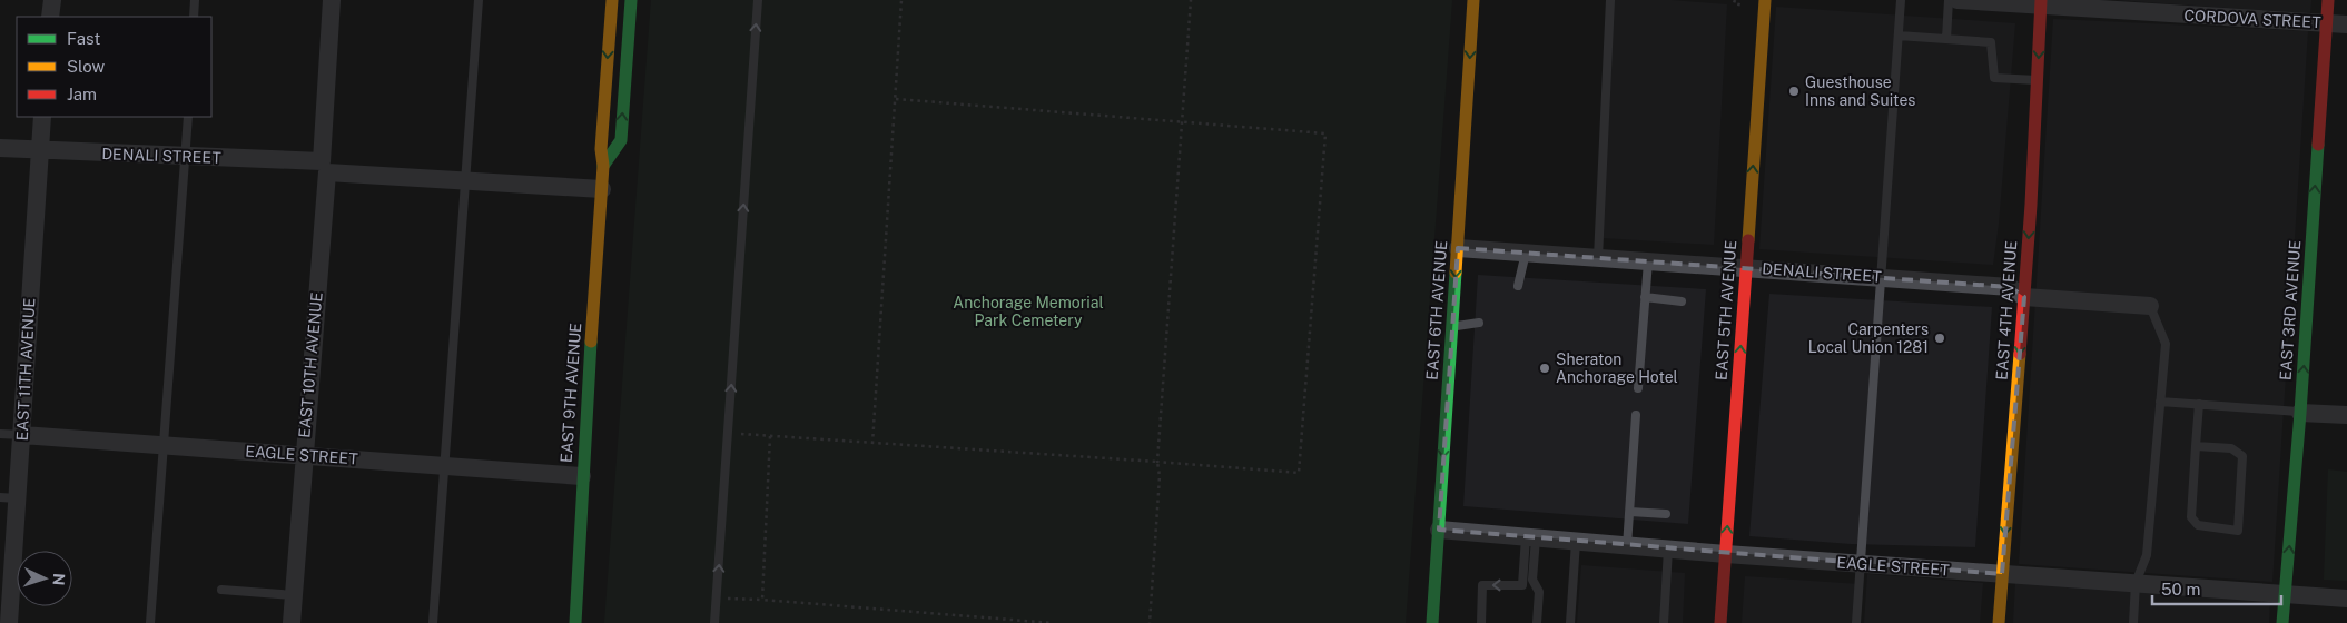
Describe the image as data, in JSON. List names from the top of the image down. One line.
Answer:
{"streets":{"main road":["EAST 6TH AVENUE","EAST 5TH AVENUE","EAST 4TH AVENUE","EAST 3RD AVENUE","EAST 9TH AVENUE"],"street":["CORDOVA STREET","DENALI STREET","EAST 10TH AVENUE","EAST 11TH AVENUE","EAGLE STREET"]},"crossings":[["CORDOVA STREET","EAST 4TH AVENUE"],["CORDOVA STREET","EAST 3RD AVENUE"],["DENALI STREET","EAST 6TH AVENUE"],["DENALI STREET","EAST 5TH AVENUE"],["DENALI STREET","EAST 4TH AVENUE"],["DENALI STREET","EAST 10TH AVENUE"],["DENALI STREET","EAST 11TH AVENUE"],["DENALI STREET","EAST 9TH AVENUE"],["EAST 6TH AVENUE","EAGLE STREET"],["EAST 5TH AVENUE","EAGLE STREET"],["EAST 4TH AVENUE","EAGLE STREET"],["EAST 3RD AVENUE","EAGLE STREET"],["EAST 10TH AVENUE","EAGLE STREET"],["EAST 11TH AVENUE","EAGLE STREET"],["EAST 9TH AVENUE","EAGLE STREET"]],"one_way":["EAST 6TH AVENUE","EAST 5TH AVENUE","EAST 4TH AVENUE","EAST 3RD AVENUE"],"parks":["Anchorage Memorial Park Cemetery"],"places":["Guesthouse Inns and Suites","Carpenters Local Union 1281","Sheraton Anchorage Hotel"],"legend":["Fast","Slow","Jam"],"scale_bar":"50 m","north":"right"}
